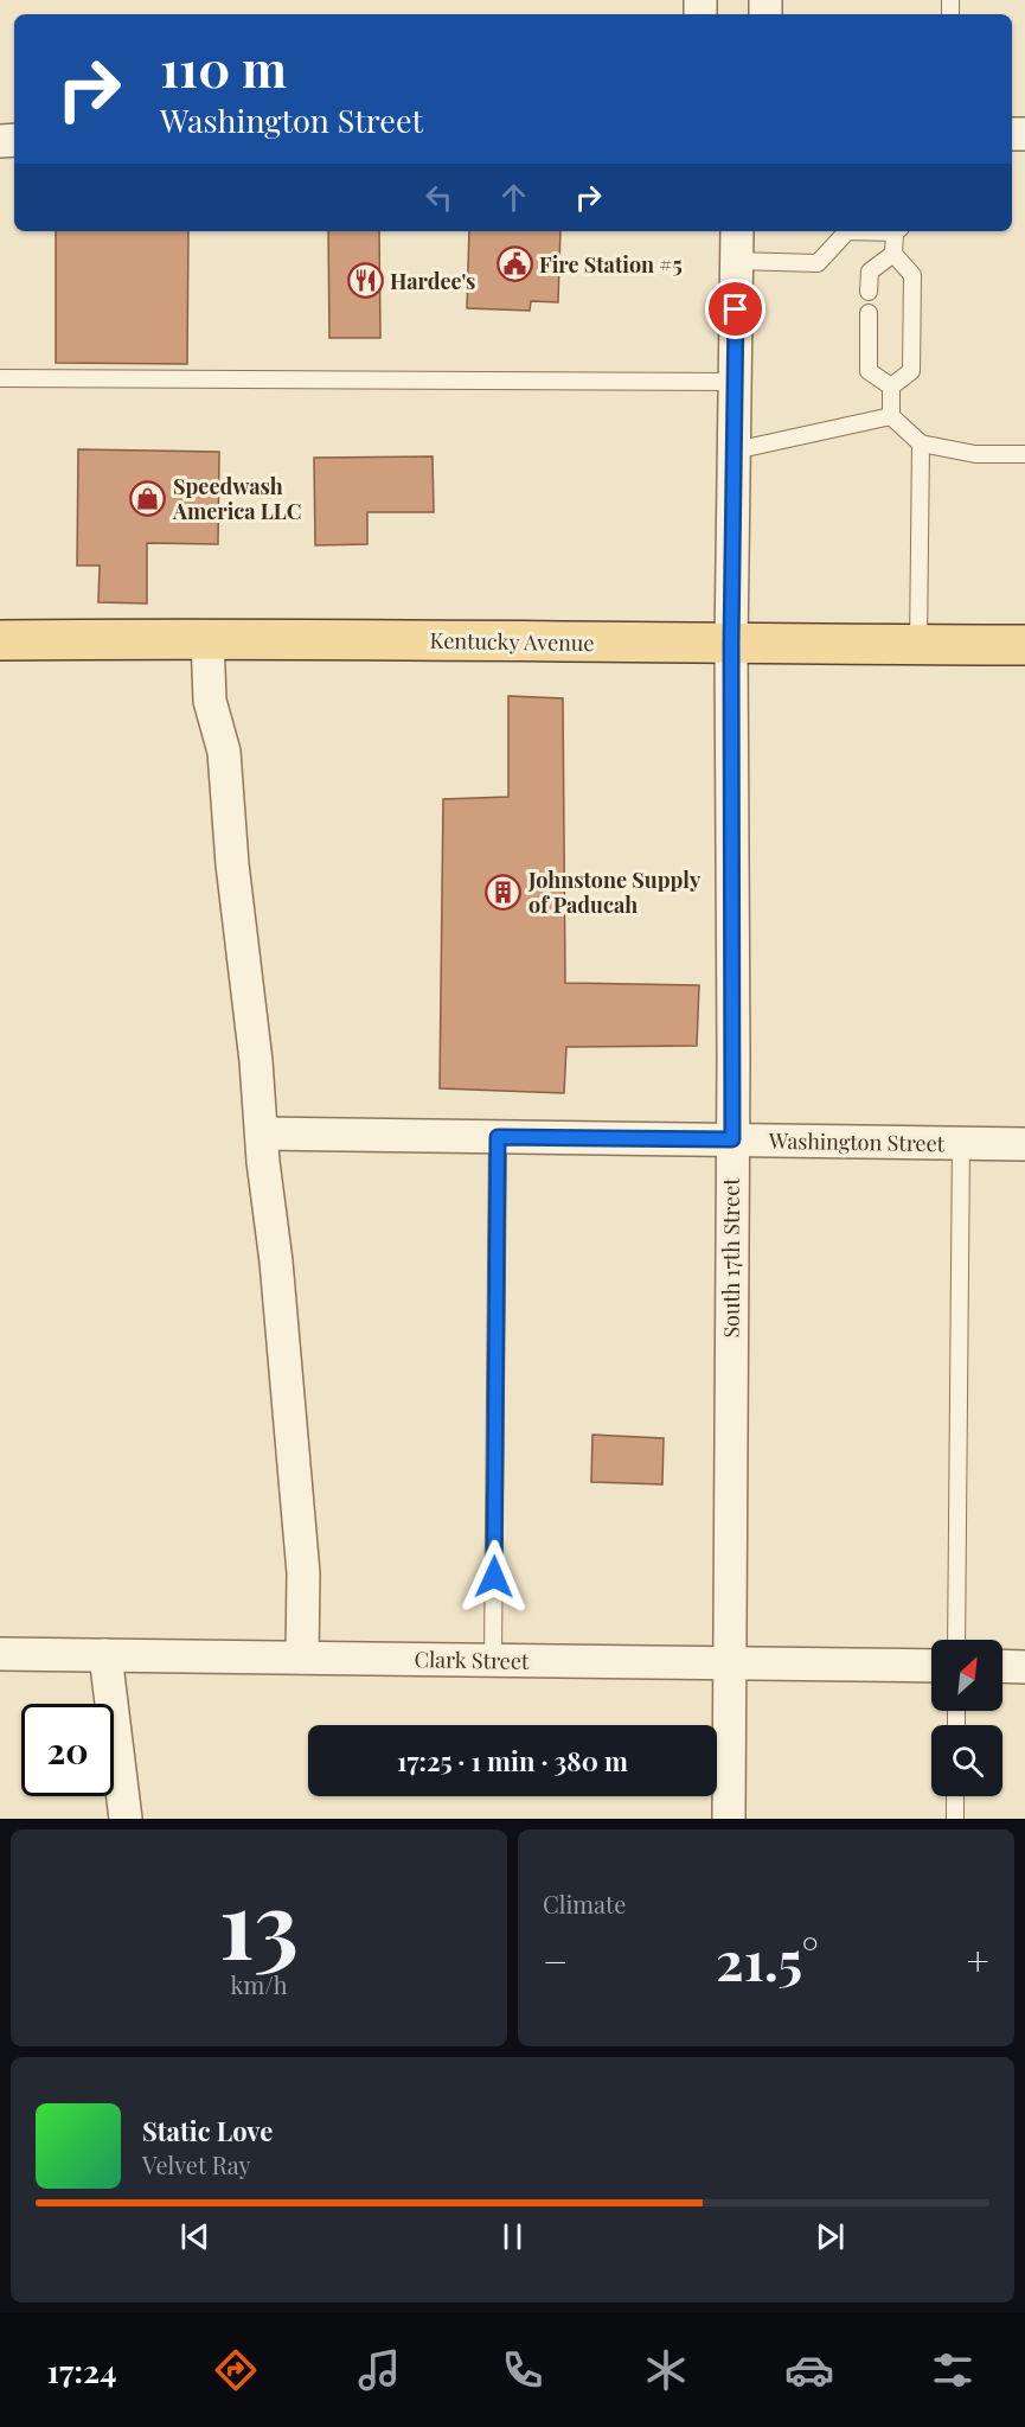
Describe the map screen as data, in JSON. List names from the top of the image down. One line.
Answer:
{"streets":{"main road":["Kentucky Avenue"],"street":["Washington Street","South 17th Street","Clark Street"]},"crossings":[["Kentucky Avenue","South 17th Street"],["Washington Street","South 17th Street"],["South 17th Street","Clark Street"]],"places":{"public building":["Fire Station #5"],"restaurant":["Hardee's"],"shop":["Speedwash America LLC"],"building":["Johnstone Supply of Paducah"]},"north":"top right","page":{"turn":["110 m","Washington Street"],"limit":"20","trip":"17:25 · 1 min · 380 m","tile":[["13","km/h"],"Climate"],"heat":["−","21.5°","+"],"song":["Static Love","Velvet Ray"],"tabs":"17:24"}}
